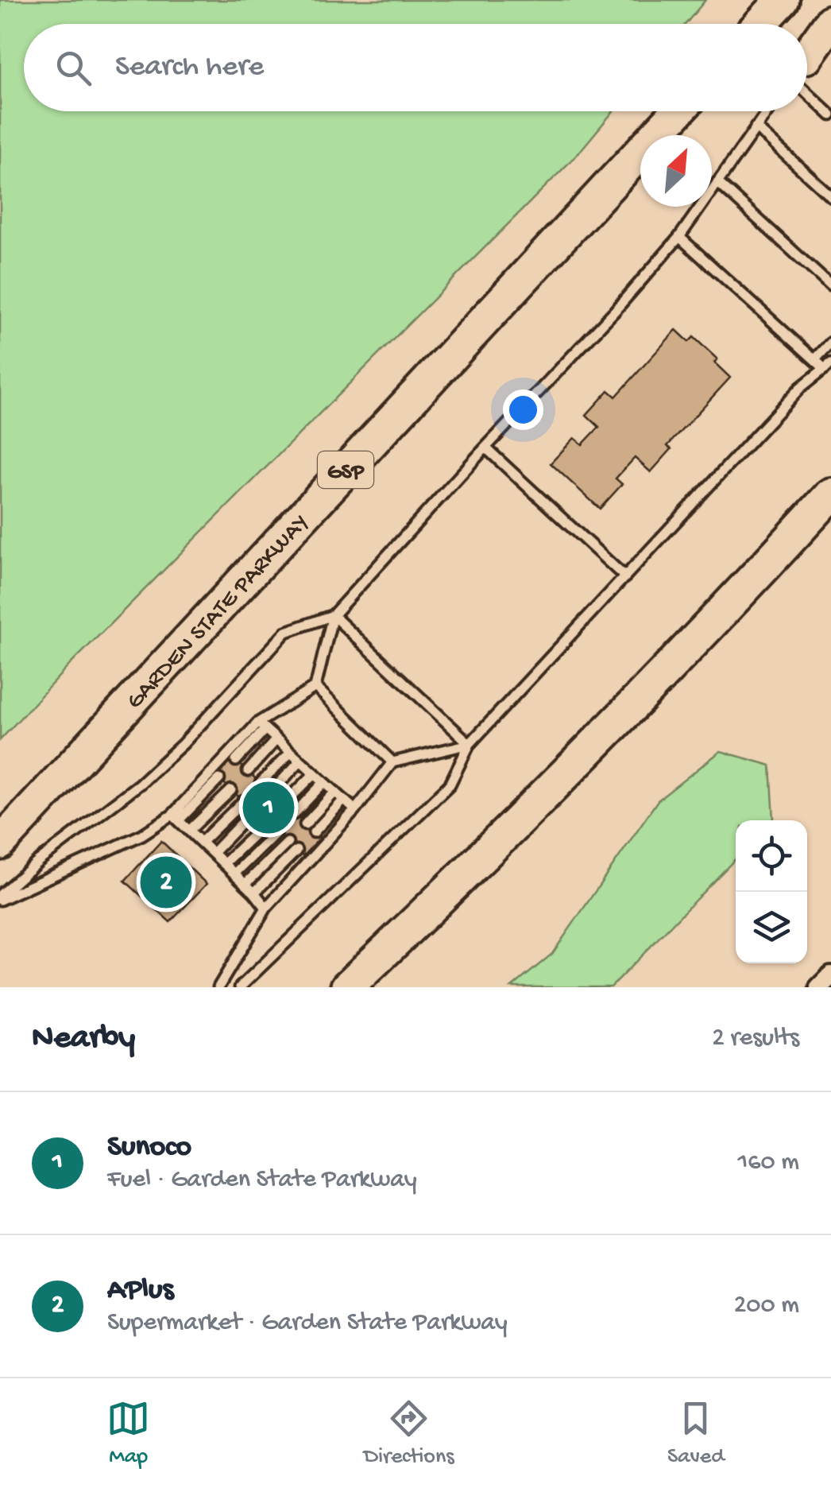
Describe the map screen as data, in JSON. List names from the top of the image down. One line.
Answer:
{"streets":{"highway":["GSP","GARDEN STATE PARKWAY"]},"north":"top right","page":{"search":"Search here","pins":["1","2"],"heading":["Nearby","2 results"],"list":[{"mark":"1","name":"Sunoco","note":"Fuel · Garden State Parkway","value":"160 m"},{"mark":"2","name":"APlus","note":"Supermarket · Garden State Parkway","value":"200 m"}],"nav":["Map","Directions","Saved"]}}
